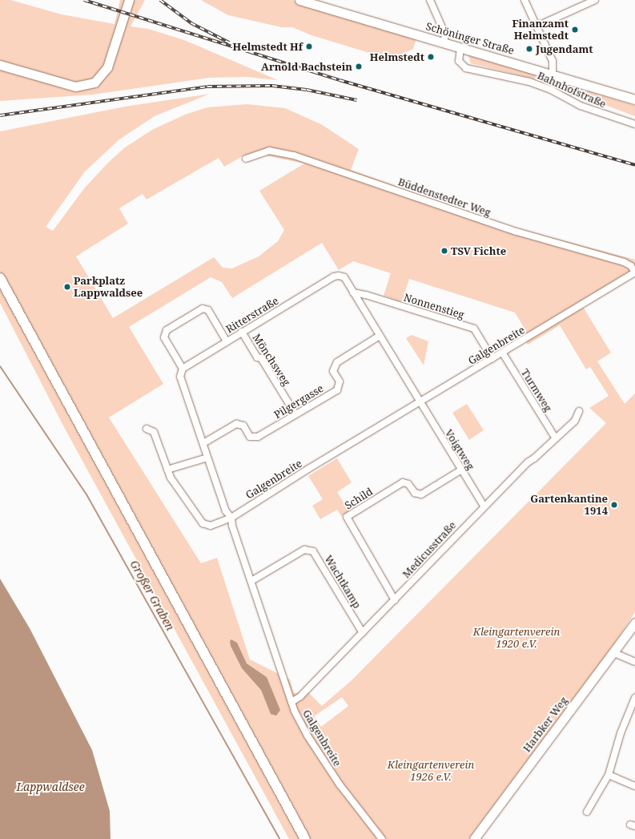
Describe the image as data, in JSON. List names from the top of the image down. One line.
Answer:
{"streets":{"main road":["Schöninger Straße","Harbker Weg"],"street":["Bahnhofstraße","Büddenstedter Weg","Nonnenstieg","Ritterstraße","Galgenbreite","Mönchsweg","Turmweg","Pilgergasse","Voigtweg","Schild","Medicusstraße","Wachtkamp"]},"crossings":[["Schöninger Straße","Bahnhofstraße"],["Büddenstedter Weg","Galgenbreite"],["Nonnenstieg","Ritterstraße"],["Nonnenstieg","Galgenbreite"],["Ritterstraße","Galgenbreite"],["Ritterstraße","Mönchsweg"],["Ritterstraße","Pilgergasse"],["Ritterstraße","Voigtweg"],["Galgenbreite","Turmweg"],["Galgenbreite","Voigtweg"],["Galgenbreite","Medicusstraße"],["Galgenbreite","Wachtkamp"],["Mönchsweg","Pilgergasse"],["Turmweg","Medicusstraße"],["Voigtweg","Schild"],["Voigtweg","Medicusstraße"],["Schild","Medicusstraße"],["Medicusstraße","Wachtkamp"]],"water":["Großer Graben","Lappwaldsee"],"parks":["Kleingartenverein 1920 e.V.","Kleingartenverein 1926 e.V."],"places":["Finanzamt Helmstedt","Helmstedt Hf","Jugendamt","Helmstedt","Arnold Bachstein","TSV Fichte","Parkplatz Lappwaldsee","Gartenkantine 1914"]}
